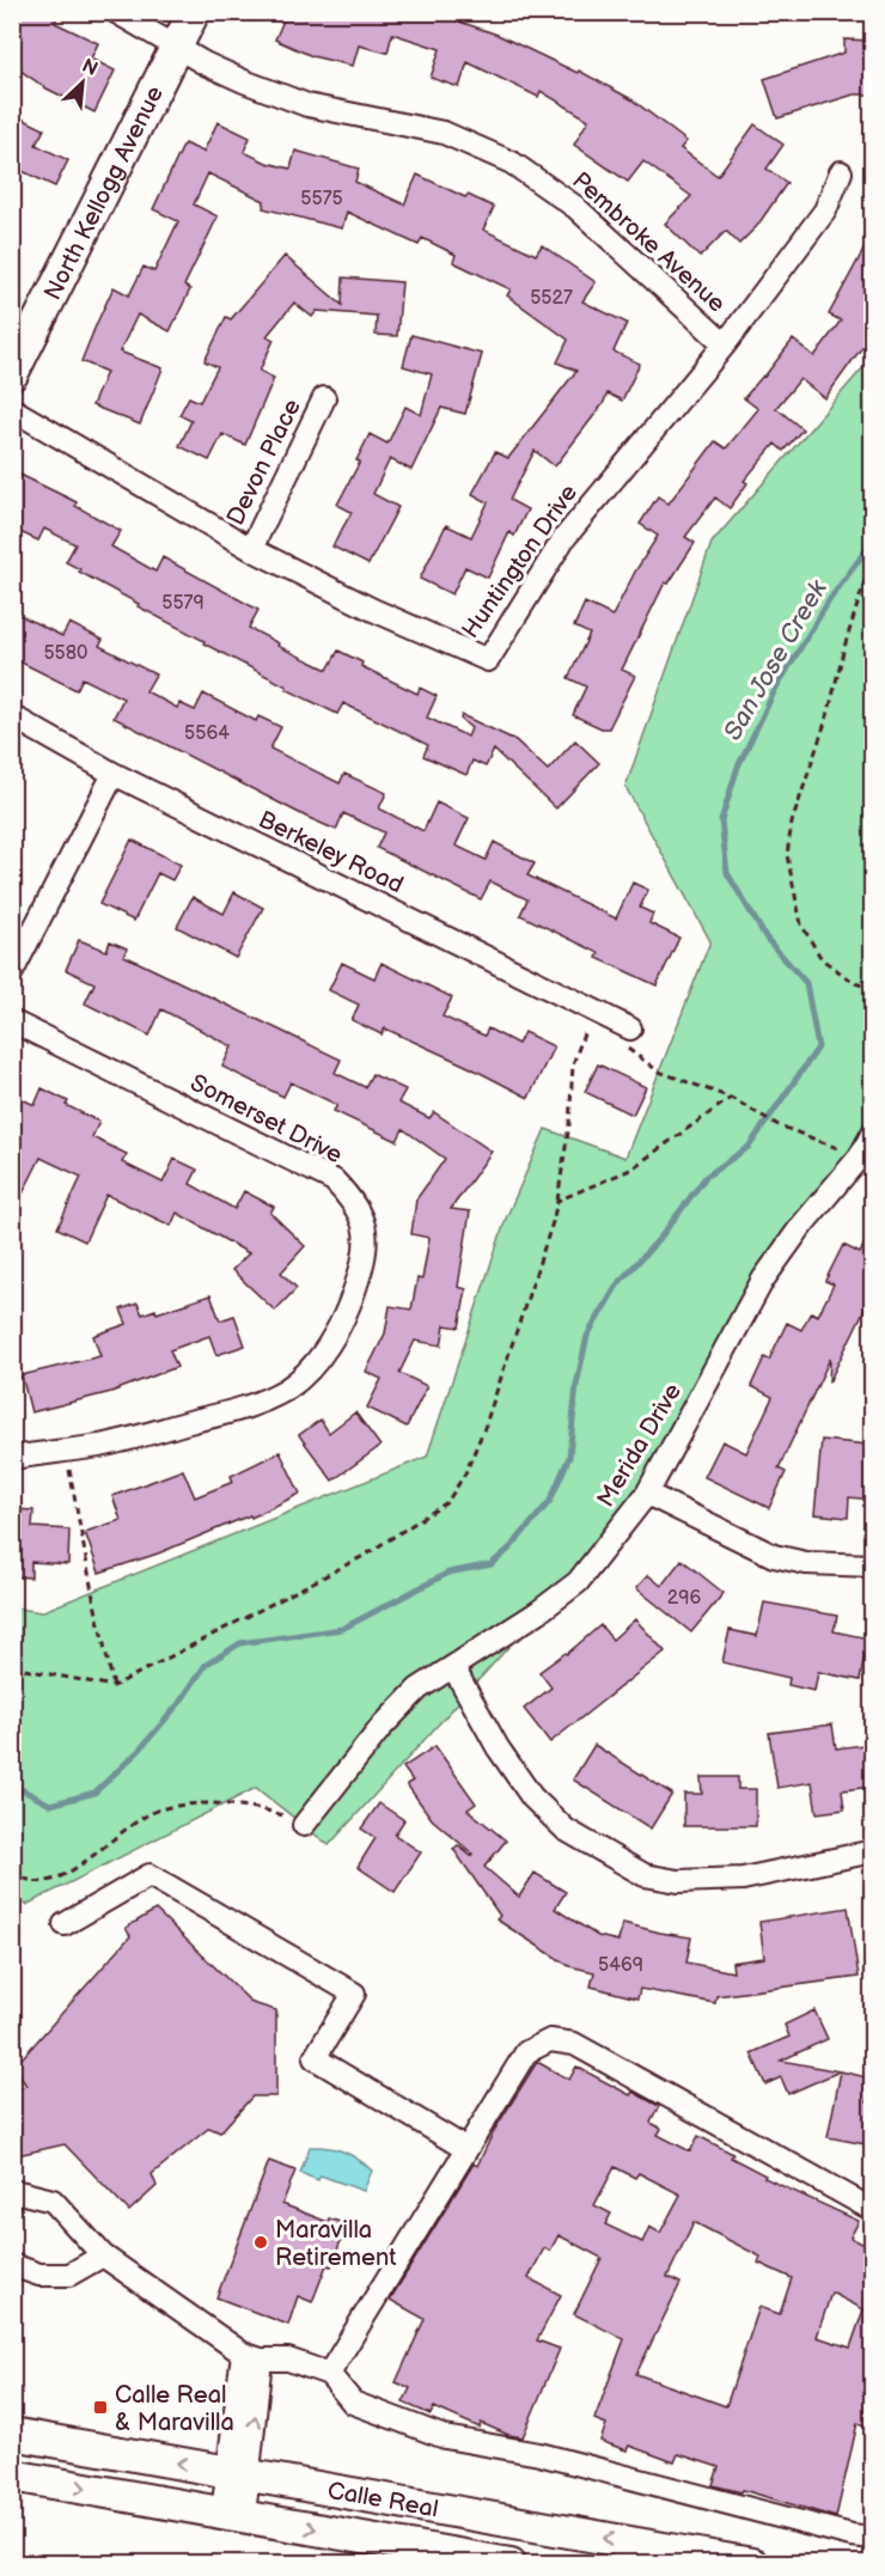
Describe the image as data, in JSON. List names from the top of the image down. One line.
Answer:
{"streets":{"main road":["North Kellogg Avenue","Calle Real"],"street":["Pembroke Avenue","Devon Place","Huntington Drive","Berkeley Road","Somerset Drive","Merida Drive"]},"crossings":[["North Kellogg Avenue","Pembroke Avenue"],["Pembroke Avenue","Huntington Drive"],["Devon Place","Huntington Drive"]],"water":["San Jose Creek"],"places":{"other":["Maravilla Retirement"],"transit":["Calle Real & Maravilla"]},"house_numbers":["5575","5527","5579","5580","5564","296","5469"],"north":"top right"}
